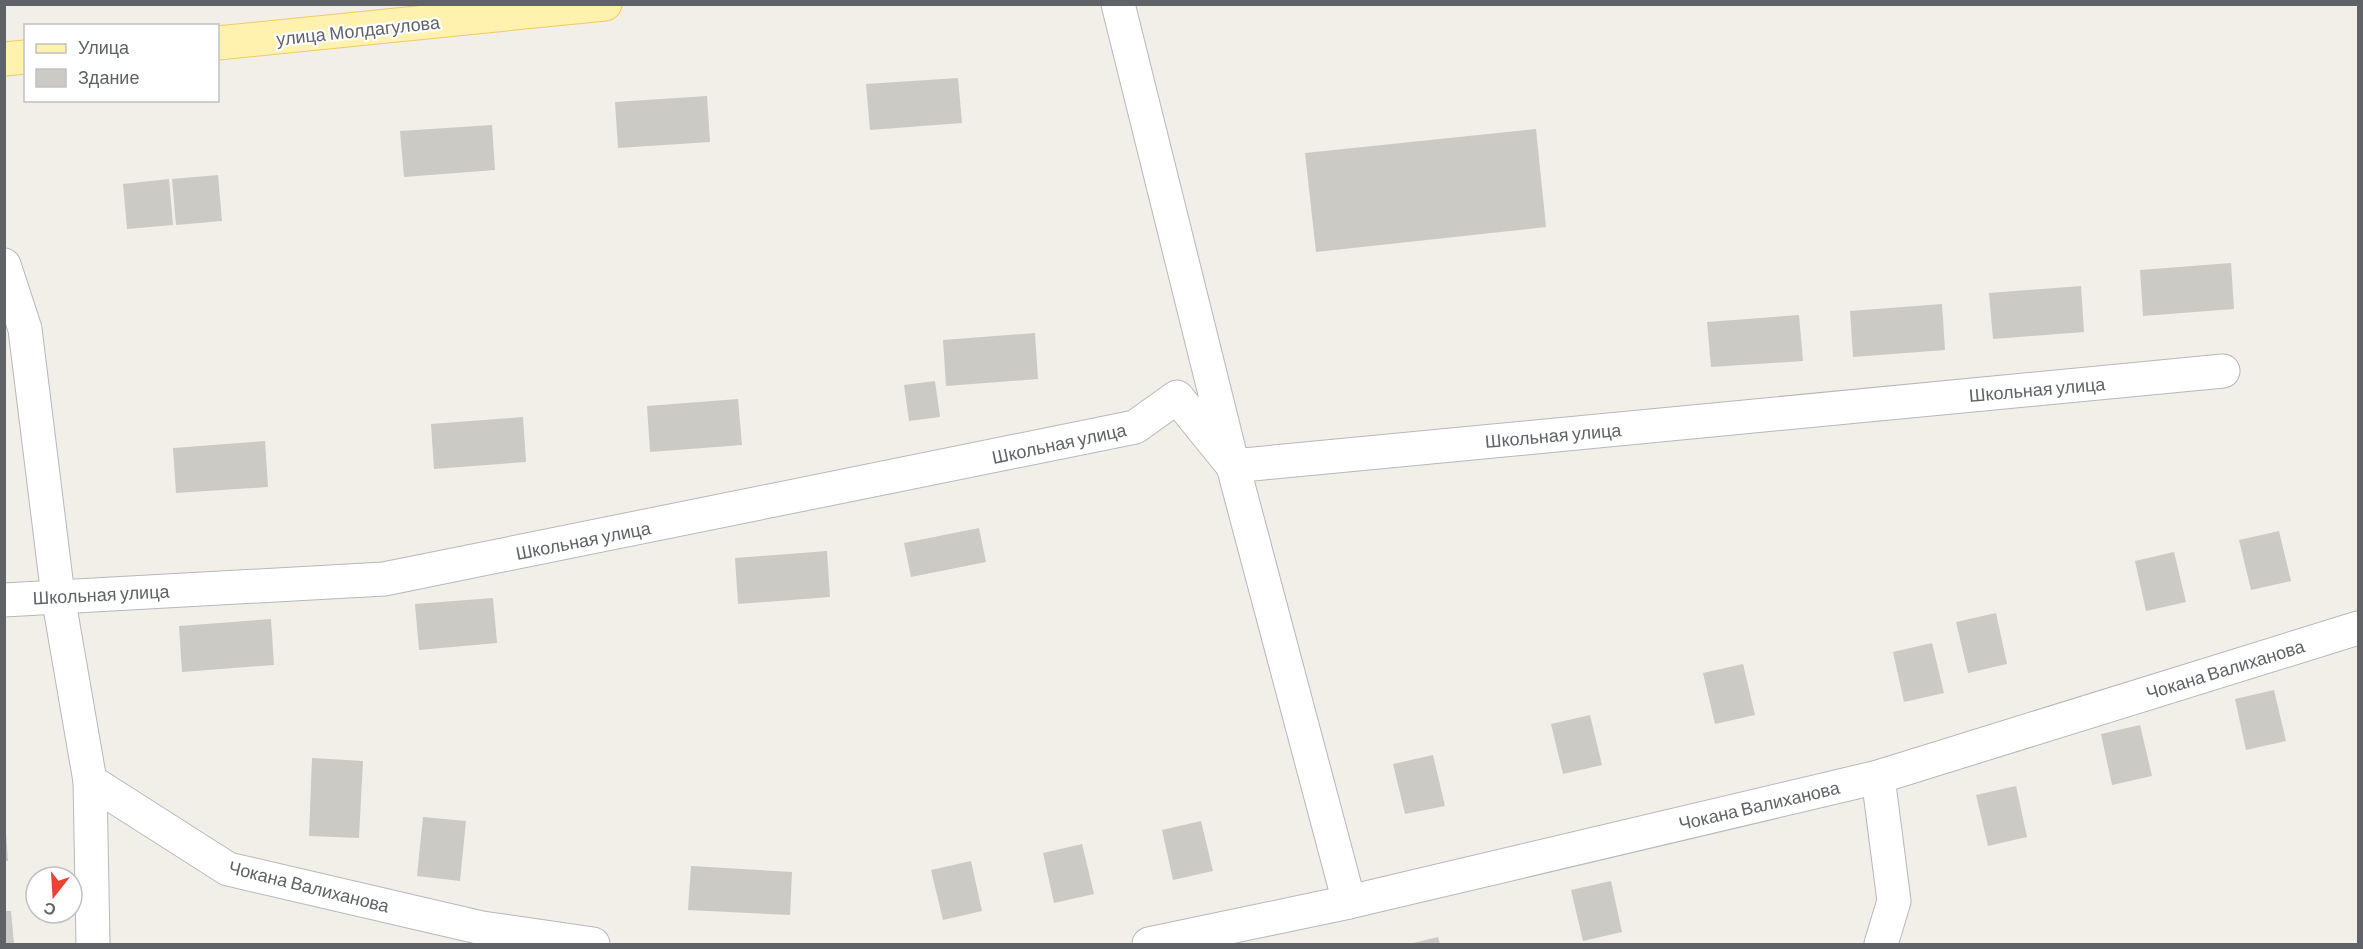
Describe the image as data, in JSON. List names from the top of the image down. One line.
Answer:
{"streets":{"main road":["улица Молдагулова"],"street":["Школьная улица","Чокана Валиханова"]},"legend":["Улица","Здание"],"north":"bottom"}
